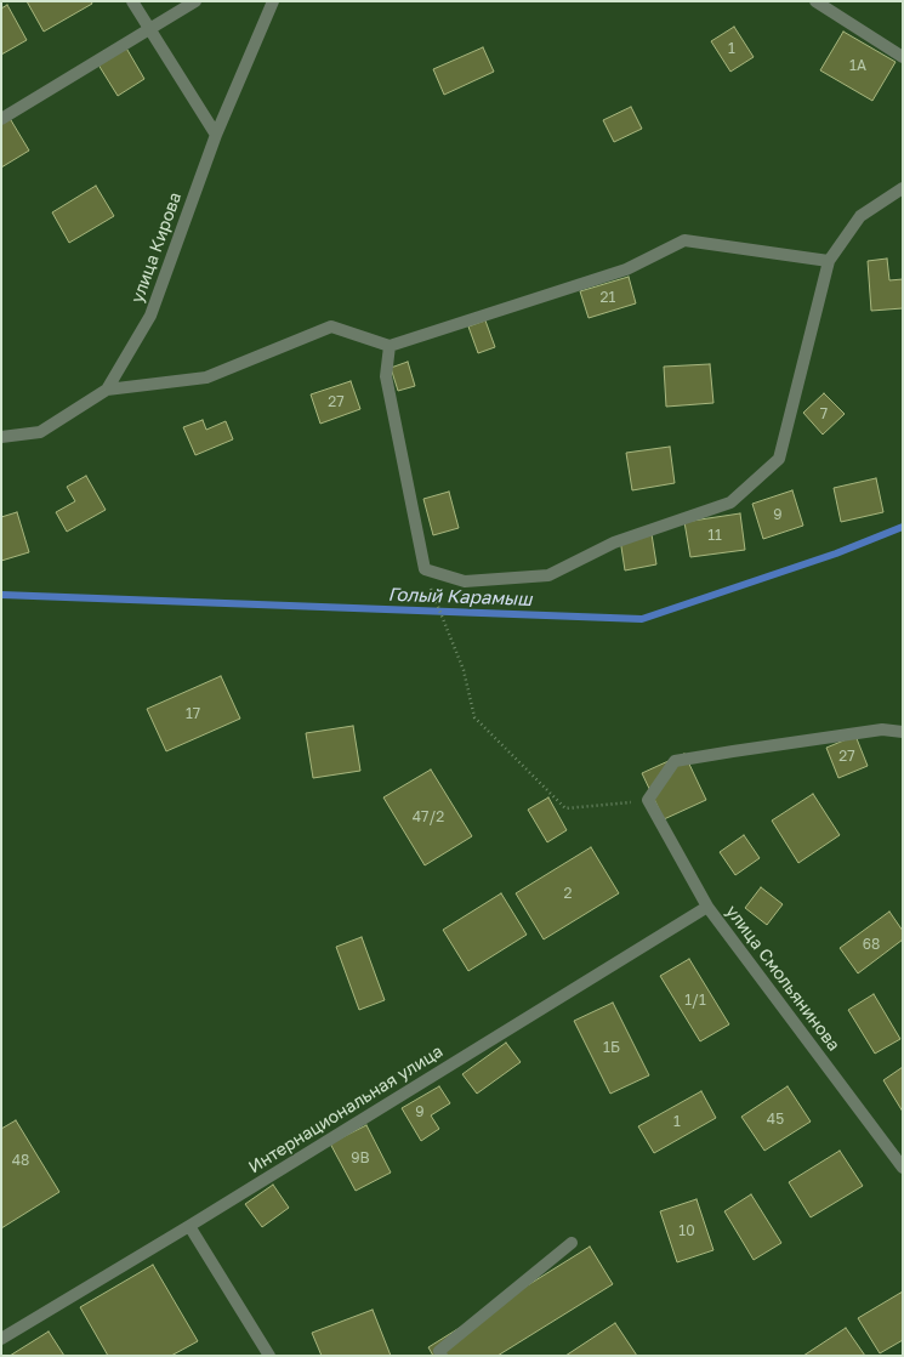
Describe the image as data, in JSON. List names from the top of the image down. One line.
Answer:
{"streets":{"street":["улица Кирова","улица Смольянинова","Интернациональная улица"]},"crossings":[["улица Смольянинова","Интернациональная улица"]],"water":["Голый Карамыш"],"house_numbers":["1","1А","21","27","7","9","11","17","27","47/2","2","68","1/1","1Б","9","45","1","9В","48","10"]}
